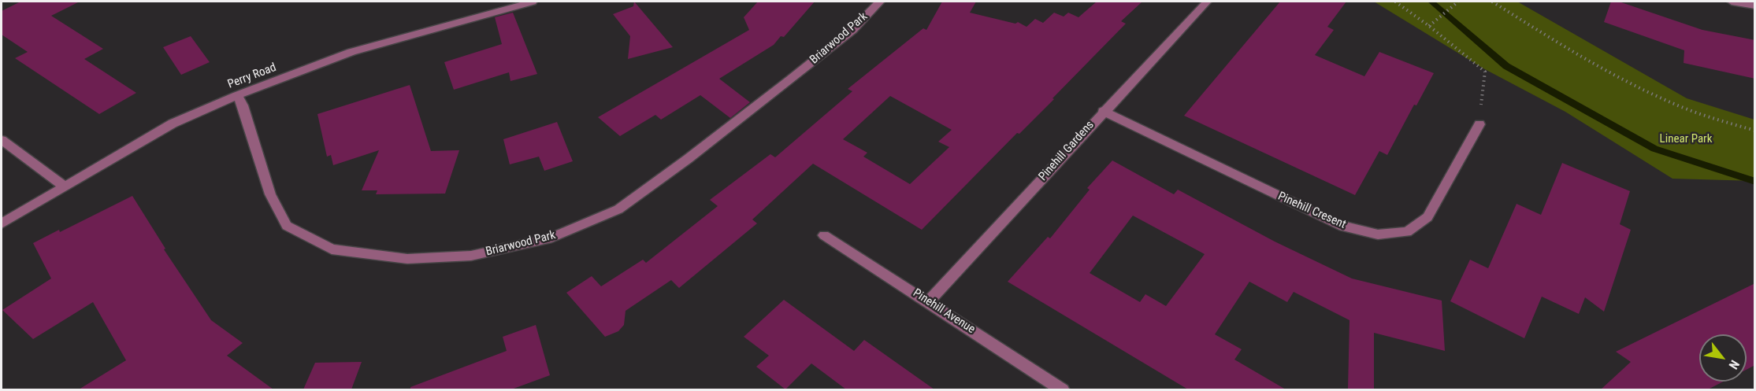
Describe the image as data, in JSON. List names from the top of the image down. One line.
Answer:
{"streets":{"street":["Briarwood Park","Perry Road","Pinehill Gardens","Pinehill Cresent","Pinehill Avenue"]},"crossings":[["Briarwood Park","Perry Road"],["Pinehill Gardens","Pinehill Cresent"],["Pinehill Gardens","Pinehill Avenue"]],"parks":["Linear Park"],"north":"bottom right"}
